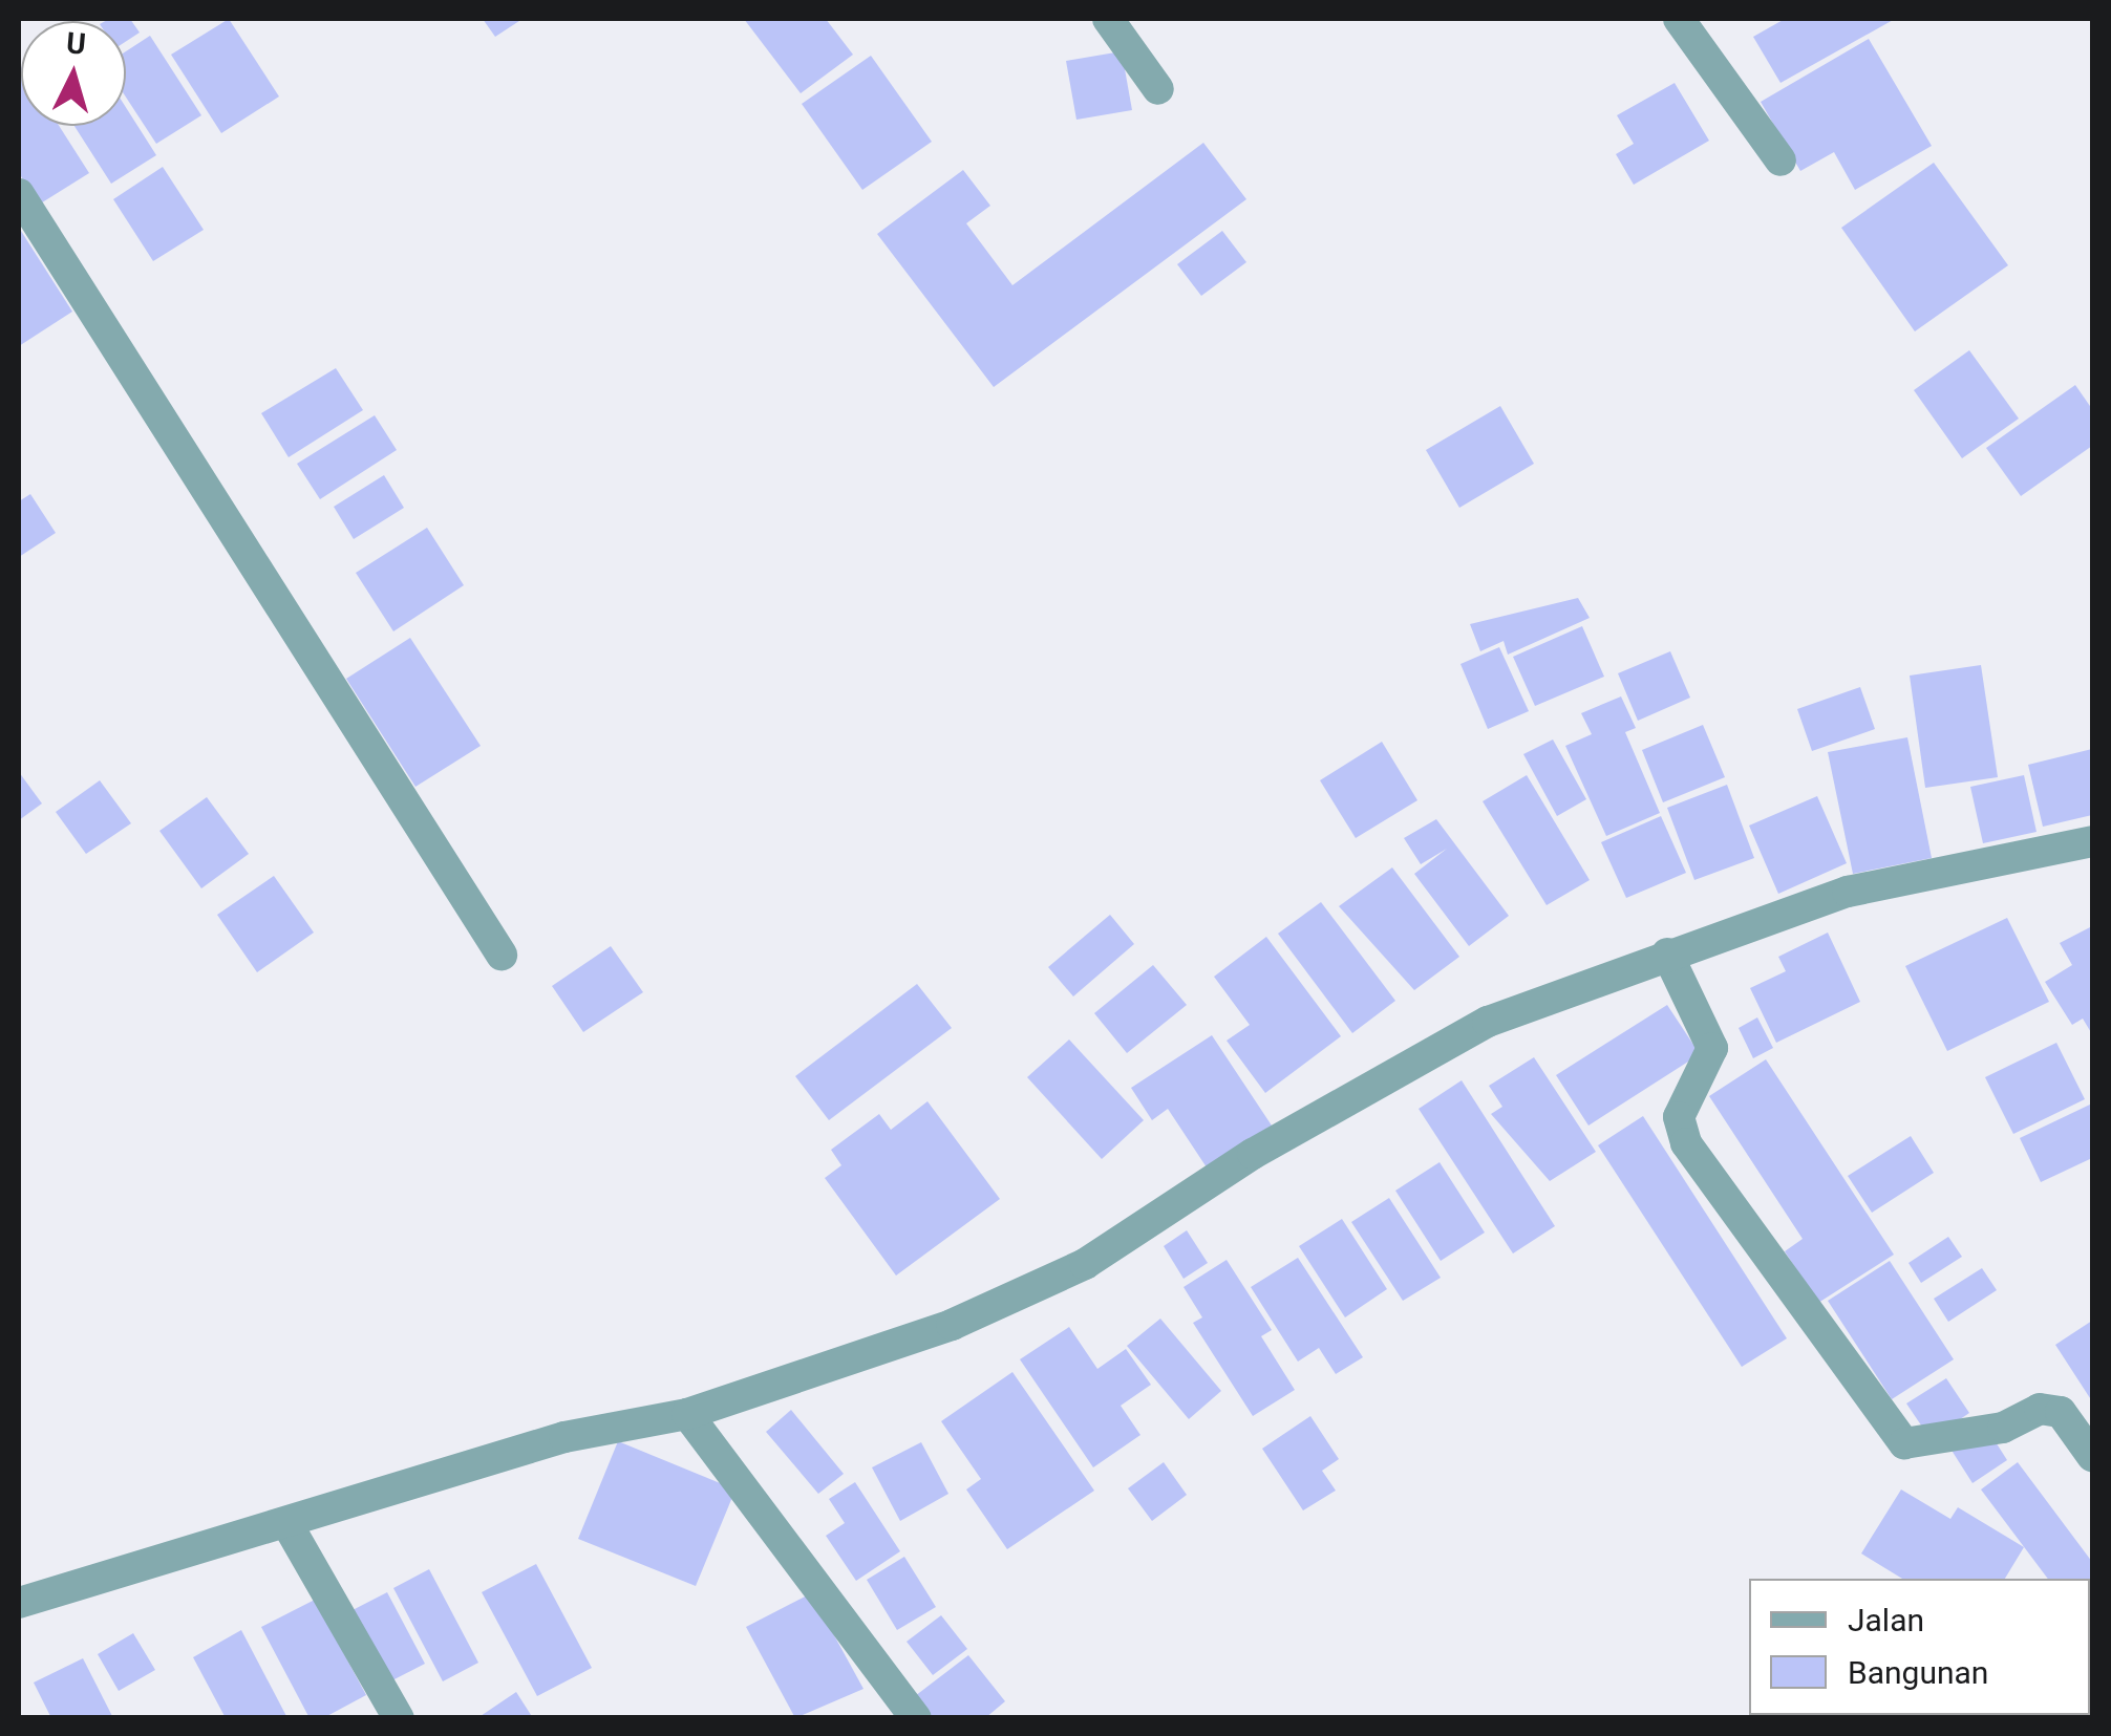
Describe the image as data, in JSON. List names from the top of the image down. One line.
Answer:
{"legend":["Jalan","Bangunan"],"north":"top"}
